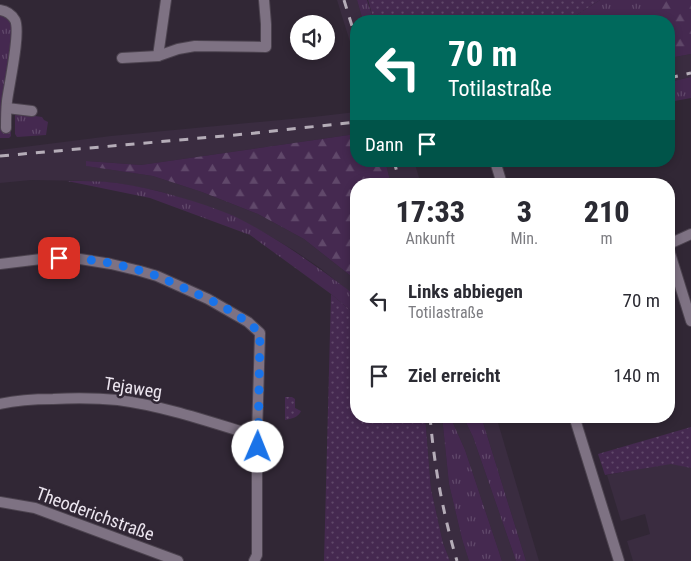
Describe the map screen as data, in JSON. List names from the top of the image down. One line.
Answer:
{"streets":{"street":["Tejaweg","Theoderichstraße"]},"page":{"turn":["70 m","Totilastraße"],"then":"Dann","eta":["17:33","Ankunft","3","Min.","210","m"],"list":[{"name":"Links abbiegen","note":"Totilastraße","value":"70 m"},{"name":"Ziel erreicht","value":"140 m"}]}}
